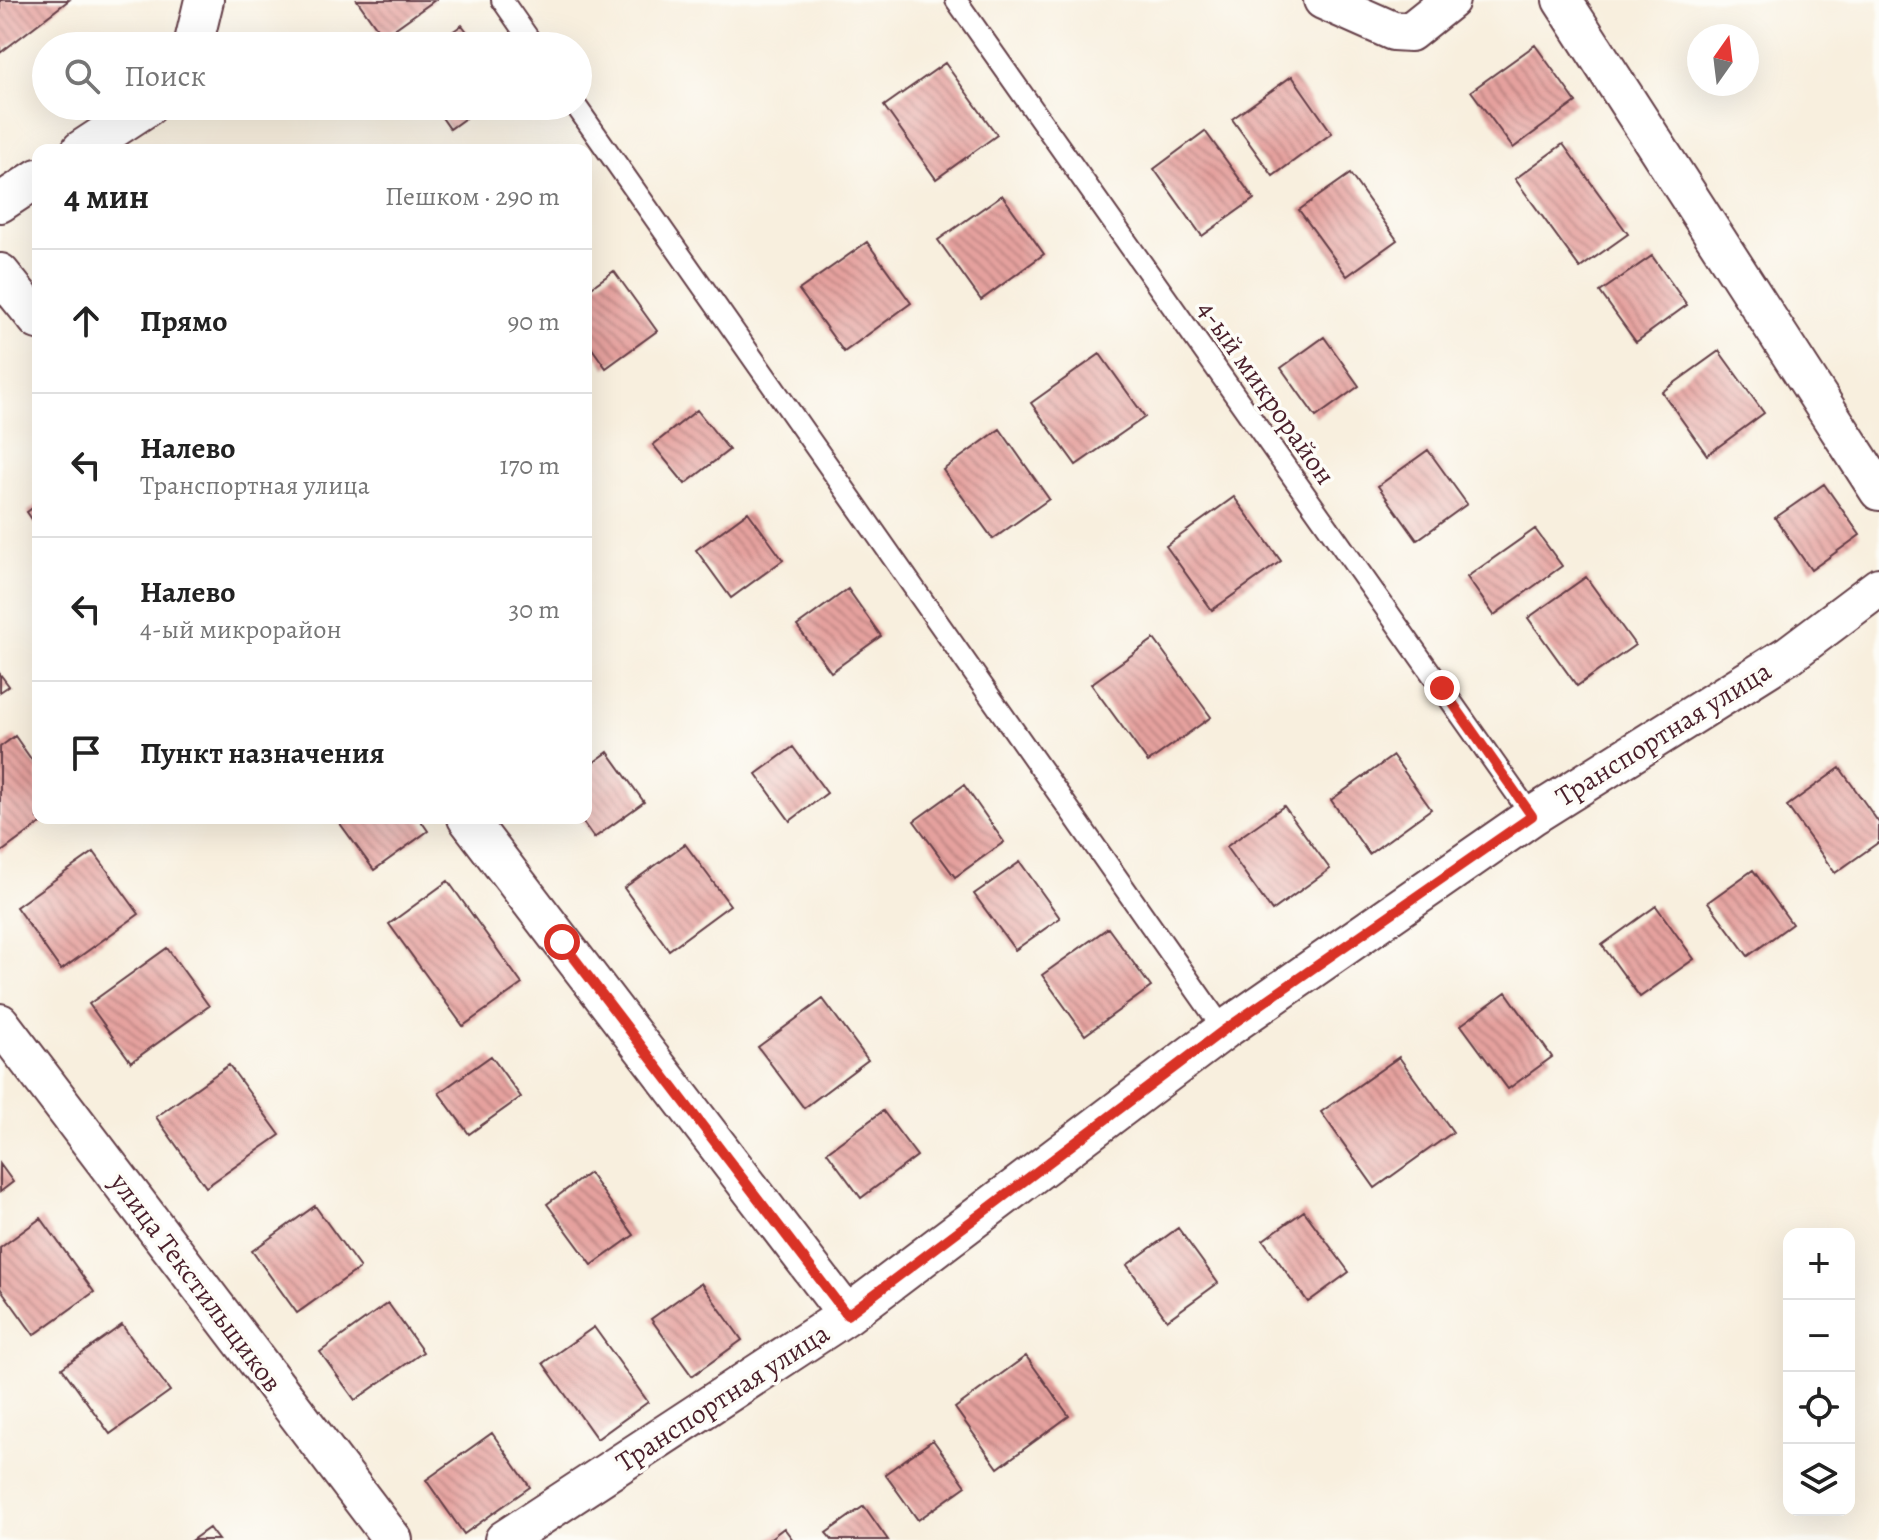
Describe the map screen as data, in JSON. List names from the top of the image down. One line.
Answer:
{"streets":{"street":["Транспортная улица","улица Текстильщиков"],"lane":["4-ый микрорайон"]},"crossings":[["4-ый микрорайон","Транспортная улица"]],"north":"top","page":{"search":"Поиск","heading":["4 мин","Пешком · 290 m"],"list":[["Прямо","90 m"],["Налево","Транспортная улица","170 m"],["Налево","4-ый микрорайон","30 m"],"Пункт назначения"],"map_buttons":["+","−"]}}
